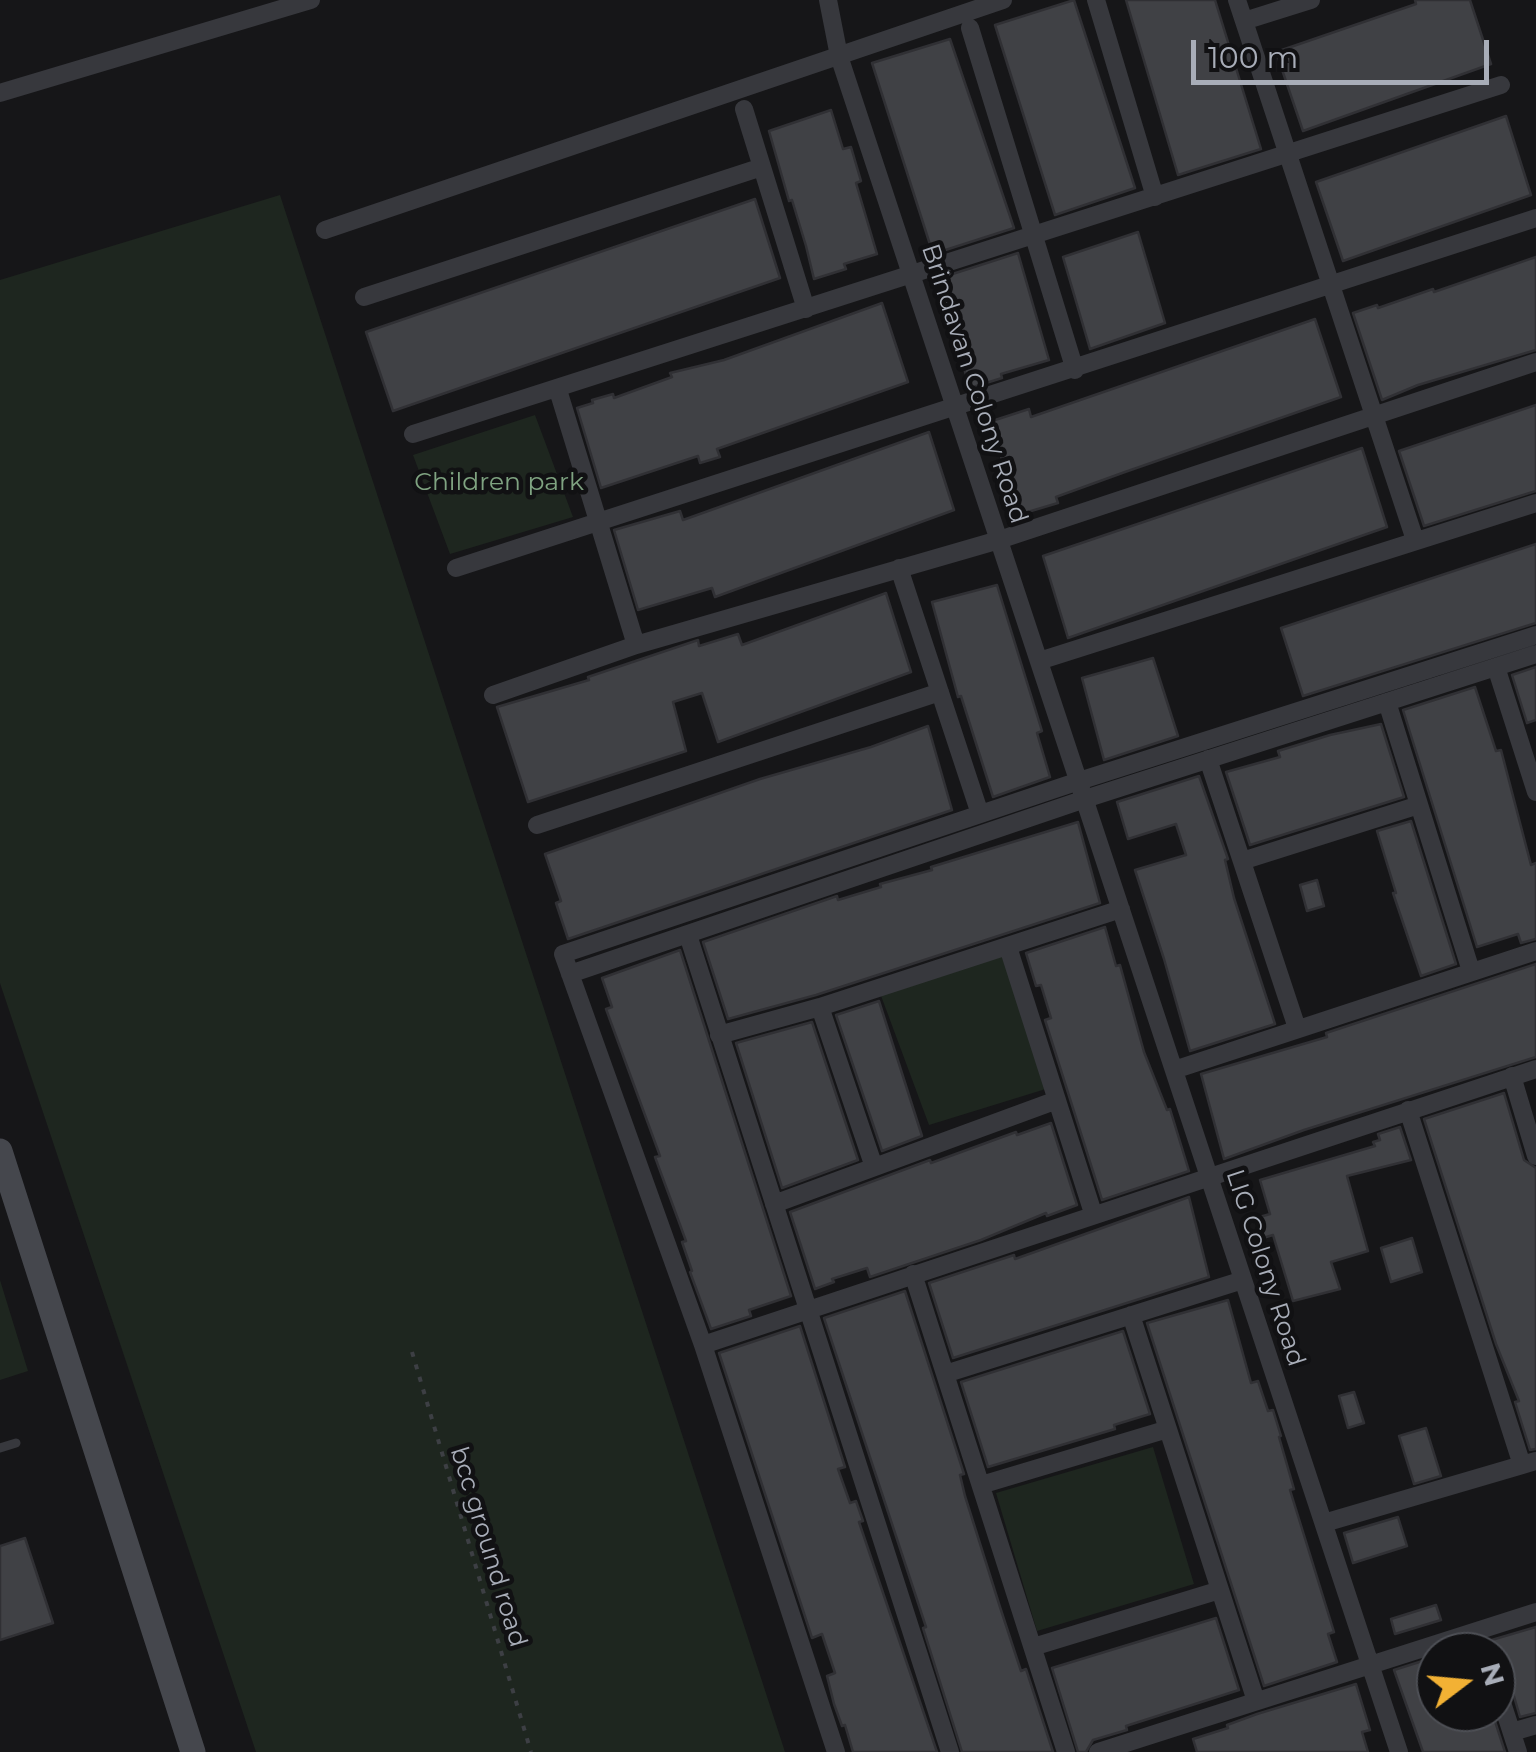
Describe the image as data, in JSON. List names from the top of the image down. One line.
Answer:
{"streets":{"street":["Brindavan Colony Road","LIG Colony Road"],"path":["bcc ground road"]},"crossings":[["Brindavan Colony Road","LIG Colony Road"]],"parks":["Children park"],"scale_bar":"100 m","north":"right"}
